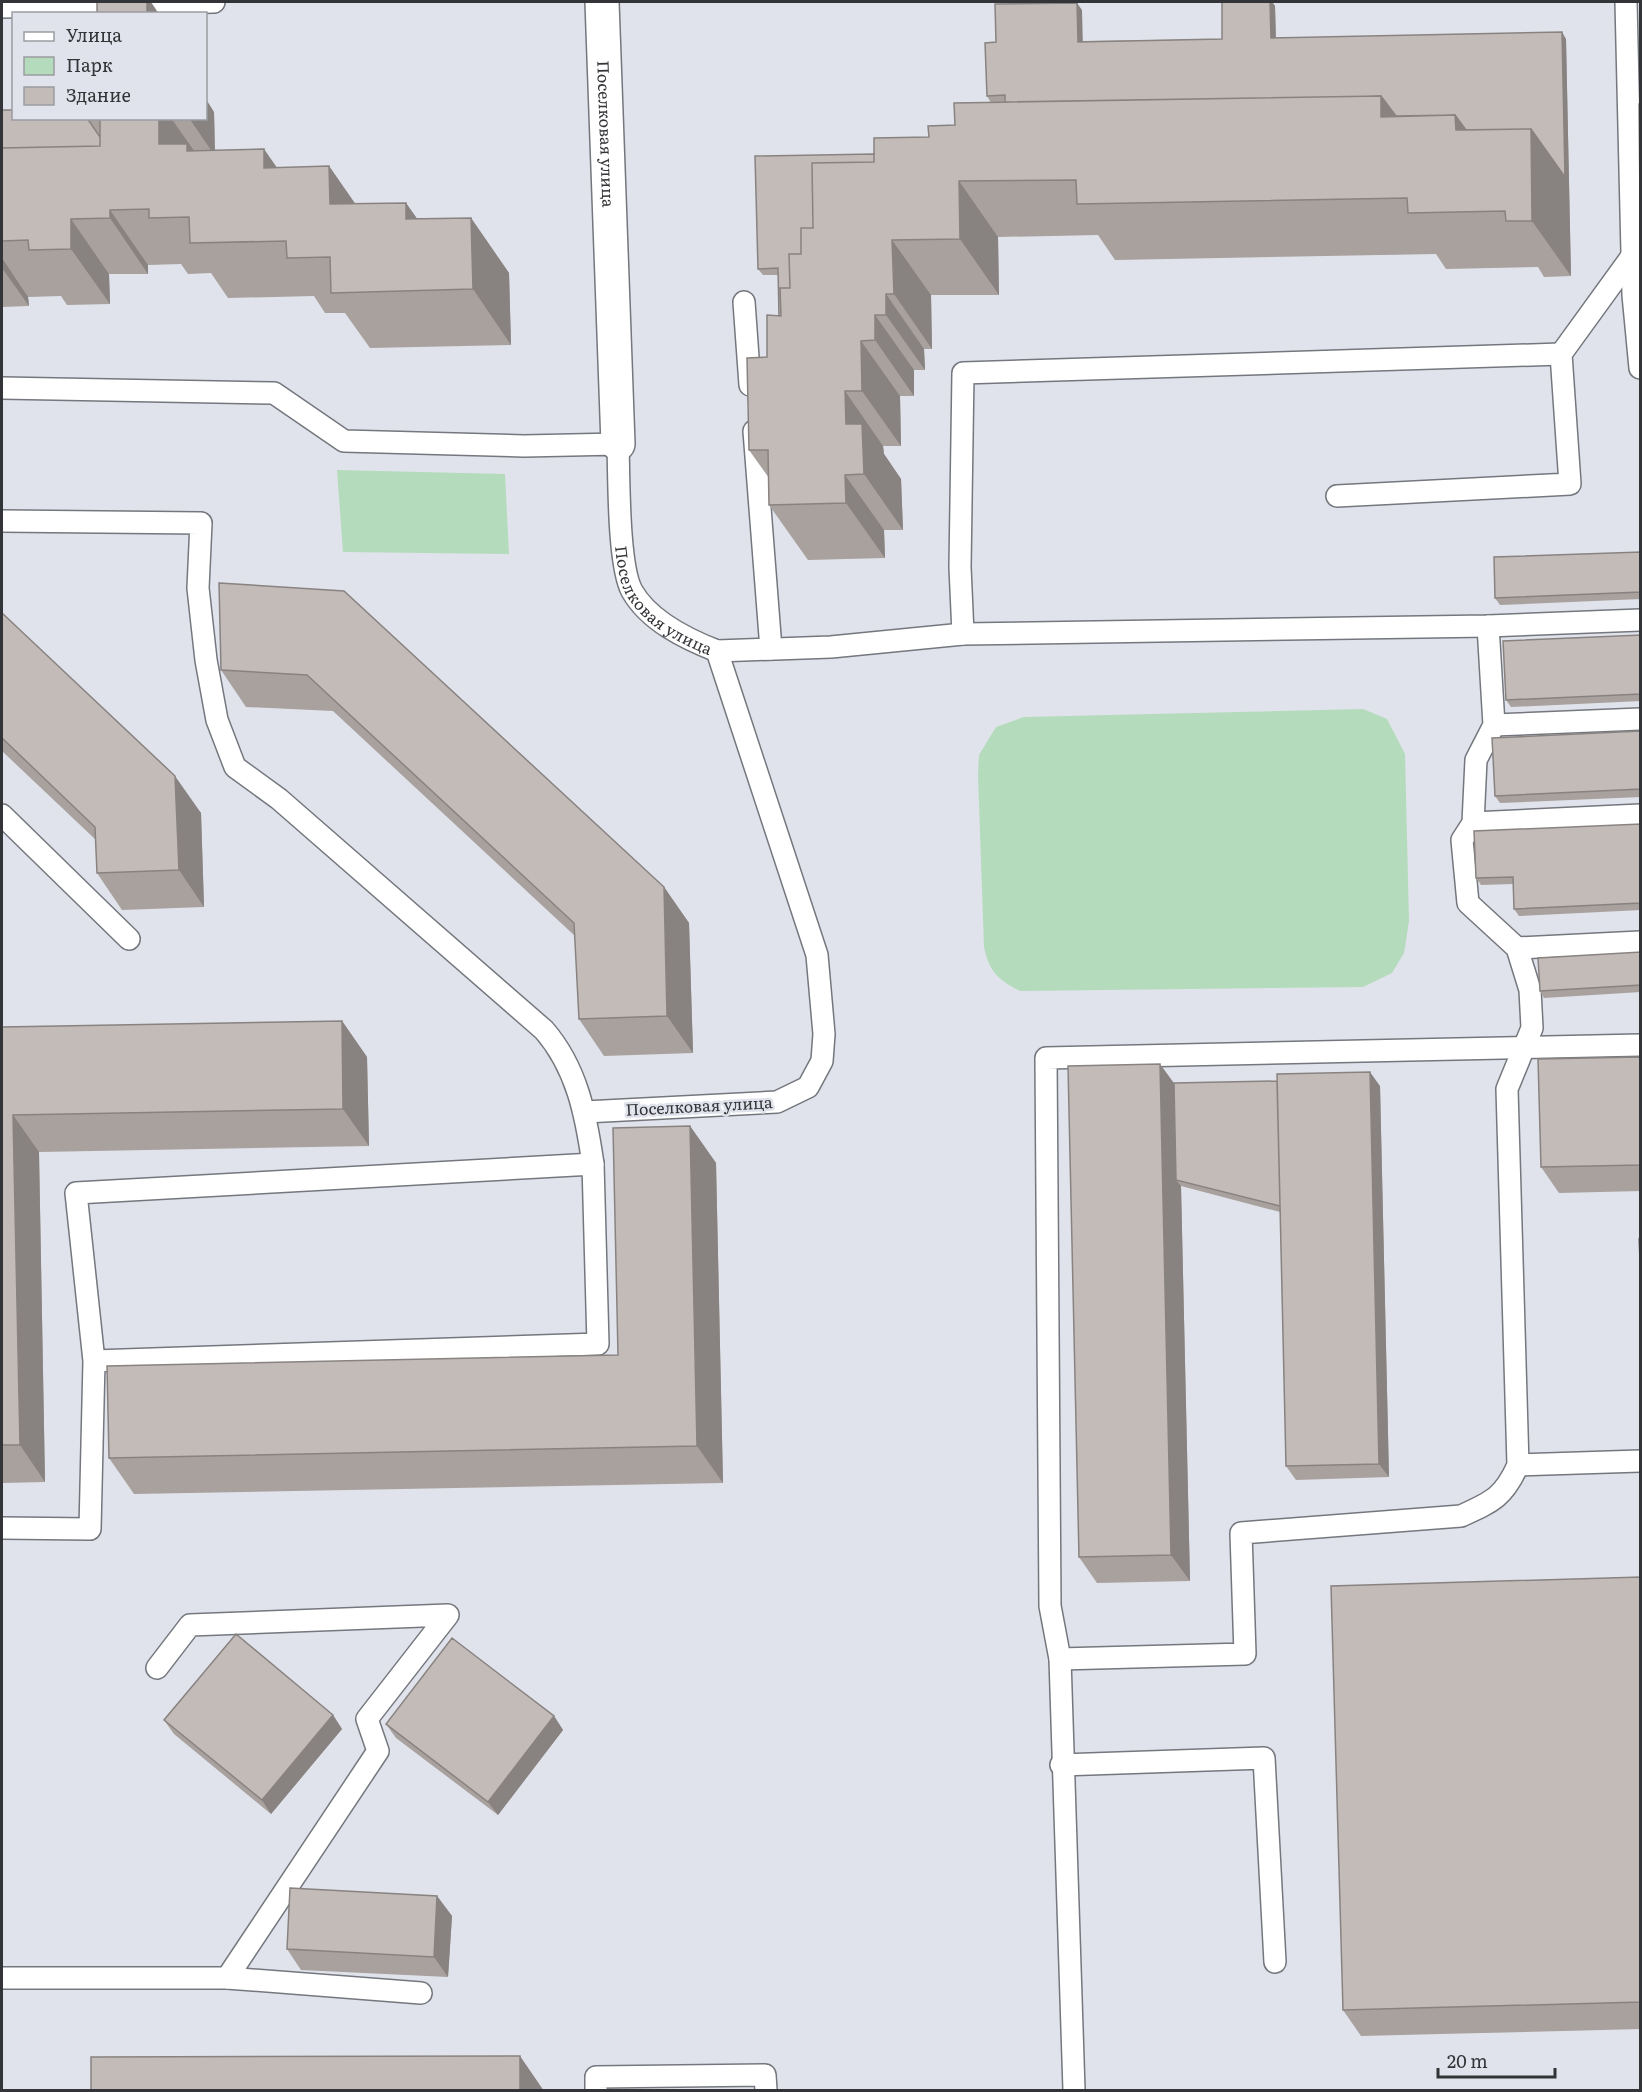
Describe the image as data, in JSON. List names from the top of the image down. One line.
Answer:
{"streets":{"street":["Поселковая улица"]},"legend":["Улица","Парк","Здание"],"scale_bar":"20 m"}
